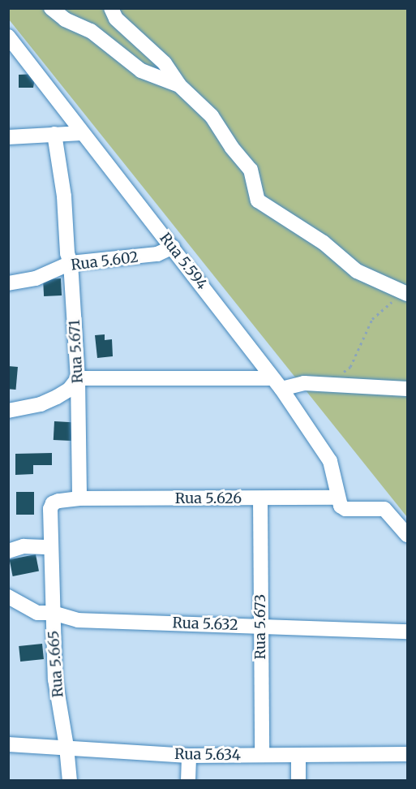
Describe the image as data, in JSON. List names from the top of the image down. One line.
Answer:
{"streets":{"street":["Rua 5.602","Rua 5.594","Rua 5.671","Rua 5.626","Rua 5.632","Rua 5.673","Rua 5.665","Rua 5.634"]},"crossings":[["Rua 5.602","Rua 5.594"],["Rua 5.602","Rua 5.671"],["Rua 5.594","Rua 5.626"],["Rua 5.671","Rua 5.626"],["Rua 5.626","Rua 5.673"],["Rua 5.632","Rua 5.673"],["Rua 5.632","Rua 5.665"],["Rua 5.673","Rua 5.634"],["Rua 5.665","Rua 5.634"]]}
